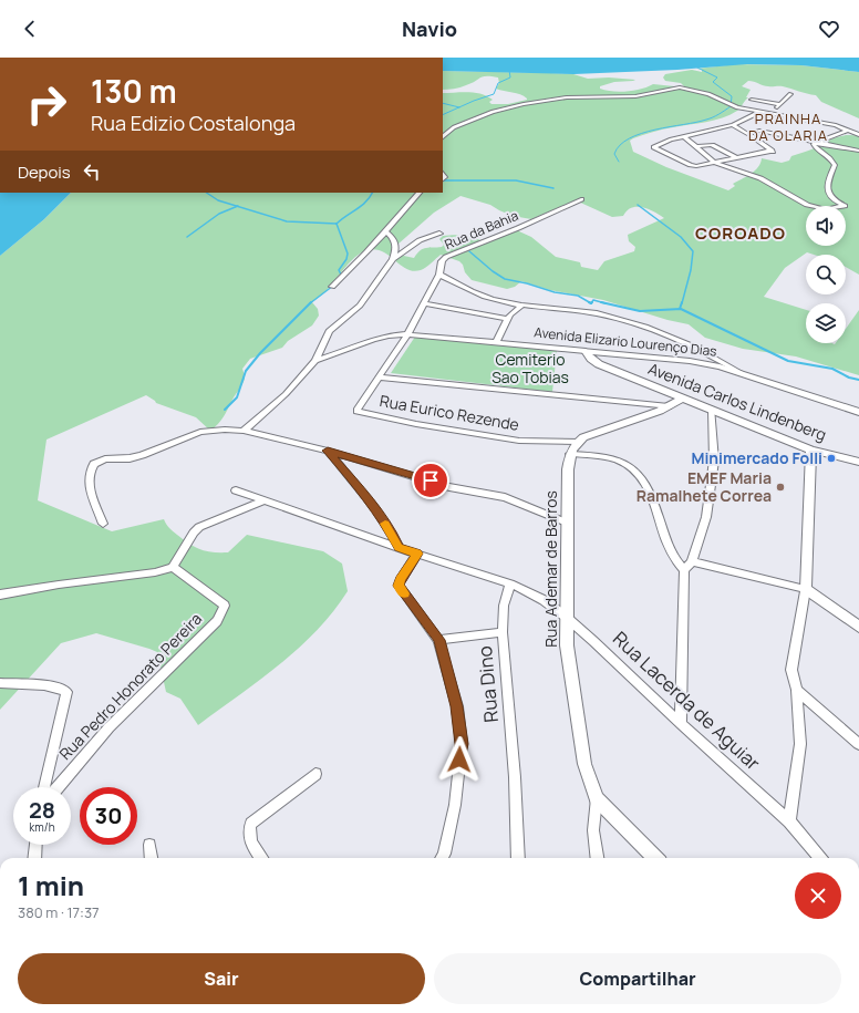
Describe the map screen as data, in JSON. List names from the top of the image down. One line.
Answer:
{"streets":{"street":["Rua da Bahia","Avenida Elizario Lourenço Dias","Avenida Carlos Lindenberg","Rua Eurico Rezende","Rua Ademar de Barros","Rua Dino","Rua Pedro Honorato Pereira","Rua Lacerda de Aguiar"]},"crossings":[["Rua da Bahia","Avenida Elizario Lourenço Dias"],["Rua da Bahia","Rua Eurico Rezende"],["Avenida Elizario Lourenço Dias","Avenida Carlos Lindenberg"],["Rua Eurico Rezende","Rua Ademar de Barros"],["Rua Ademar de Barros","Rua Lacerda de Aguiar"],["Rua Dino","Rua Lacerda de Aguiar"]],"districts":["PRAINHA DA OLARIA","COROADO"],"parks":["Cemiterio Sao Tobias"],"places":["Minimercado Folli","EMEF Maria Ramalhete Correa"],"page":{"header":"Navio","turn":["130 m","Rua Edizio Costalonga"],"then":"Depois","speed":"28 km/h","limit":"30","heading":["1 min","380 m · 17:37"],"buttons":["Sair","Compartilhar"]}}
